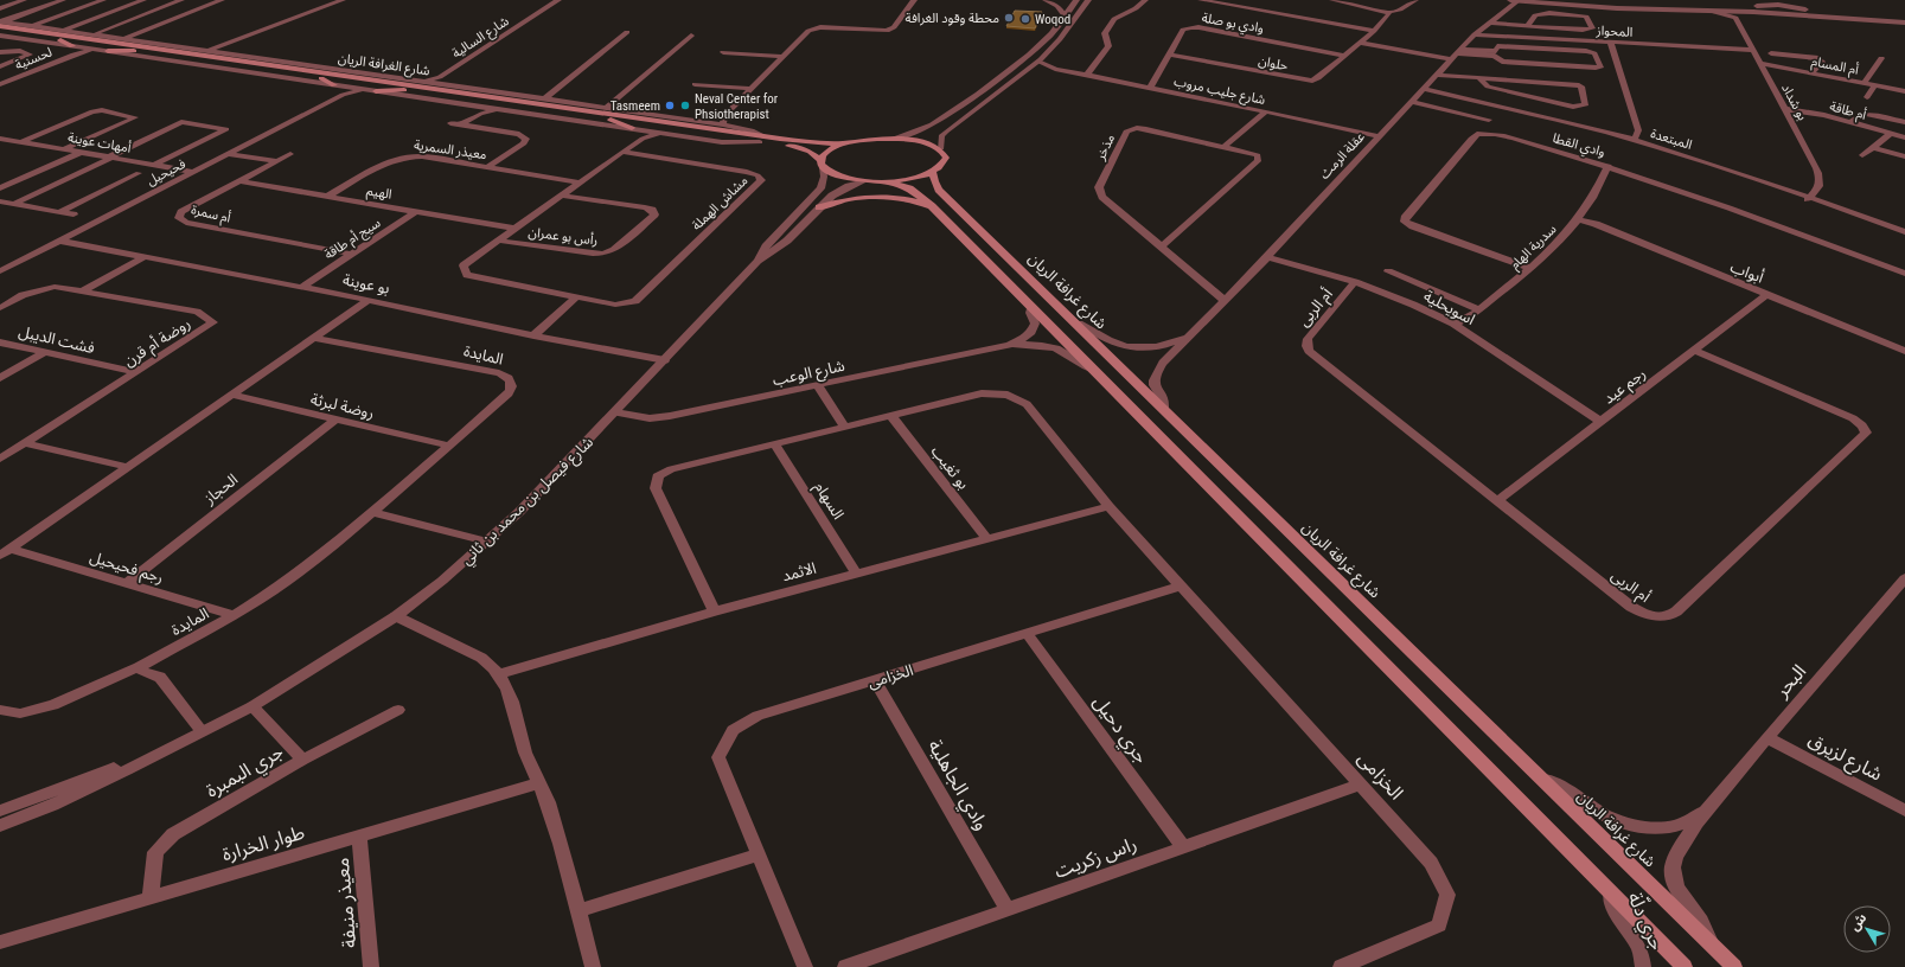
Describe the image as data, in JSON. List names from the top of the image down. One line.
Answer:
{"streets":{"main road":["شارع الغرافة الريان","شارع غرافة الريان"],"street":["وادي بو صلة","المحواز","شارع السالية","لحسنية","حلوان","أم المسام","شارع جليب مروب","بو شداد","أم طاقة","المبتعدة","أمهات عوينة","وادي القطا","مذخر","معيذر السمرية","عقلة الرمث","فحيحيل","الهيم","مشاش الهملة","أم سمرة","رأس بو عمران","سيج أم طاقة","سدرية الهام","أبواب","بو عوينة","أم الربى","اسويحلية","فشت الديبل","روضة أم قرن","المايدة","شارع الوعب","رجم عيد","روضة لبرثة","بو ثغيب","الحجاز","شارع فيصل بن محمد بن ثاني","السهام","رجم فحيحيل","الاثمد","الخزامى","البحر","جري دحيل","شارع لزيرق","جري البمبرة","وادي الجاهلية","طوار الخرارة","راس زكريت","معيذر منيفة","جري دلّة"]},"crossings":[["وادي بو صلة","حلوان"],["وادي بو صلة","شارع جليب مروب"],["المحواز","بو شداد"],["المحواز","عقلة الرمث"],["شارع السالية","شارع الغرافة الريان"],["لحسنية","شارع الغرافة الريان"],["شارع الغرافة الريان","فحيحيل"],["شارع الغرافة الريان","مشاش الهملة"],["شارع الغرافة الريان","شارع فيصل بن محمد بن ثاني"],["أم المسام","بو شداد"],["شارع جليب مروب","عقلة الرمث"],["بو شداد","أم طاقة"],["بو شداد","المبتعدة"],["المبتعدة","عقلة الرمث"],["أمهات عوينة","فحيحيل"],["وادي القطا","سدرية الهام"],["مذخر","عقلة الرمث"],["معيذر السمرية","الهيم"],["معيذر السمرية","مشاش الهملة"],["عقلة الرمث","شارع غرافة الريان"],["عقلة الرمث","اسويحلية"],["فحيحيل","بو عوينة"],["الهيم","مشاش الهملة"],["الهيم","أم سمرة"],["الهيم","سيج أم طاقة"],["مشاش الهملة","رأس بو عمران"],["أم سمرة","سيج أم طاقة"],["سيج أم طاقة","بو عوينة"],["سدرية الهام","أبواب"],["سدرية الهام","اسويحلية"],["أبواب","رجم عيد"],["بو عوينة","شارع فيصل بن محمد بن ثاني"],["شارع غرافة الريان","البحر"],["أم الربى","اسويحلية"],["أم الربى","رجم عيد"],["اسويحلية","رجم عيد"],["فشت الديبل","روضة أم قرن"],["المايدة","روضة لبرثة"],["المايدة","رجم فحيحيل"],["شارع الوعب","شارع فيصل بن محمد بن ثاني"],["روضة لبرثة","الحجاز"],["بو ثغيب","الاثمد"],["بو ثغيب","الخزامى"],["الحجاز","رجم فحيحيل"],["السهام","الاثمد"],["السهام","الخزامى"],["الاثمد","الخزامى"],["الخزامى","جري دحيل"],["الخزامى","وادي الجاهلية"],["الخزامى","راس زكريت"],["البحر","شارع لزيرق"],["جري دحيل","راس زكريت"],["جري البمبرة","طوار الخرارة"],["وادي الجاهلية","راس زكريت"],["طوار الخرارة","معيذر منيفة"]],"places":["محطة وقود الغرافة","Woqod","Tasmeem","Neval Center for Phsiotherapist"],"north":"top left"}
